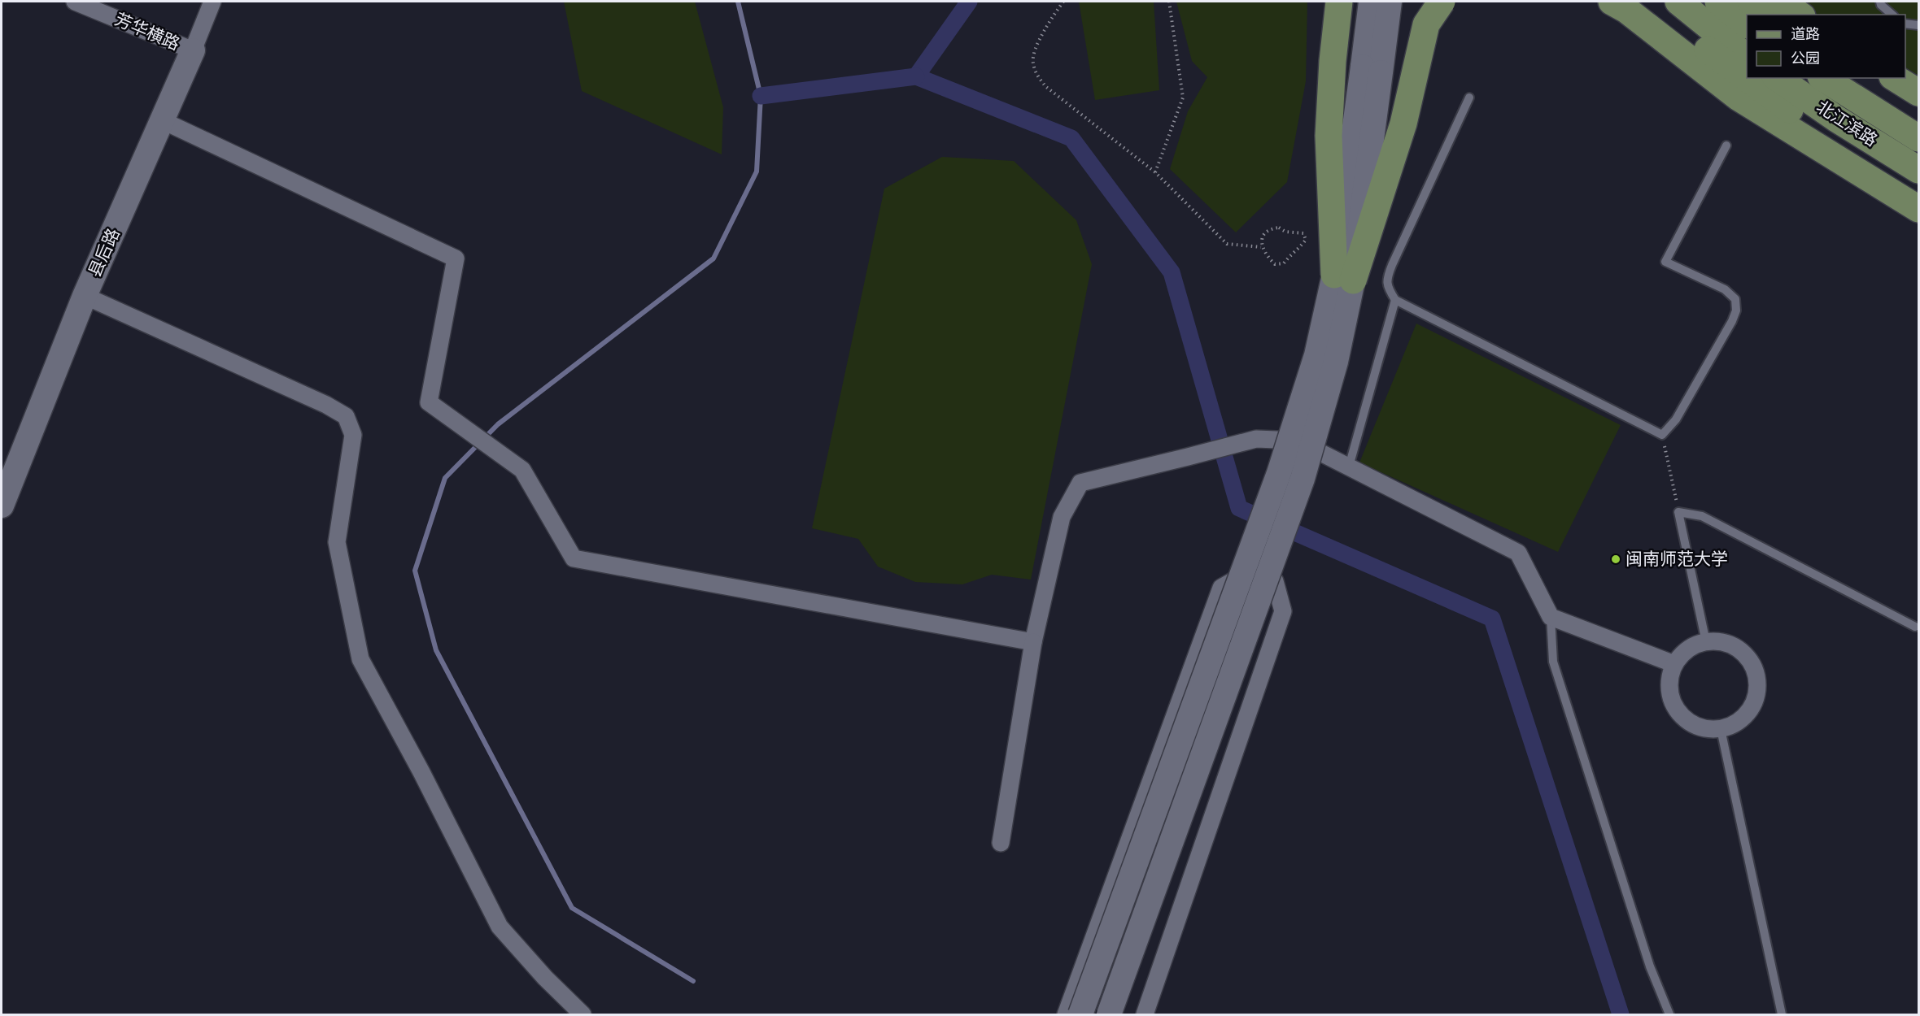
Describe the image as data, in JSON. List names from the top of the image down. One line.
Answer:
{"streets":{"main road":["北江滨路"],"street":["芳华横路","县后路"]},"crossings":[["芳华横路","县后路"]],"places":["闽南师范大学"],"legend":["道路","公园"]}
